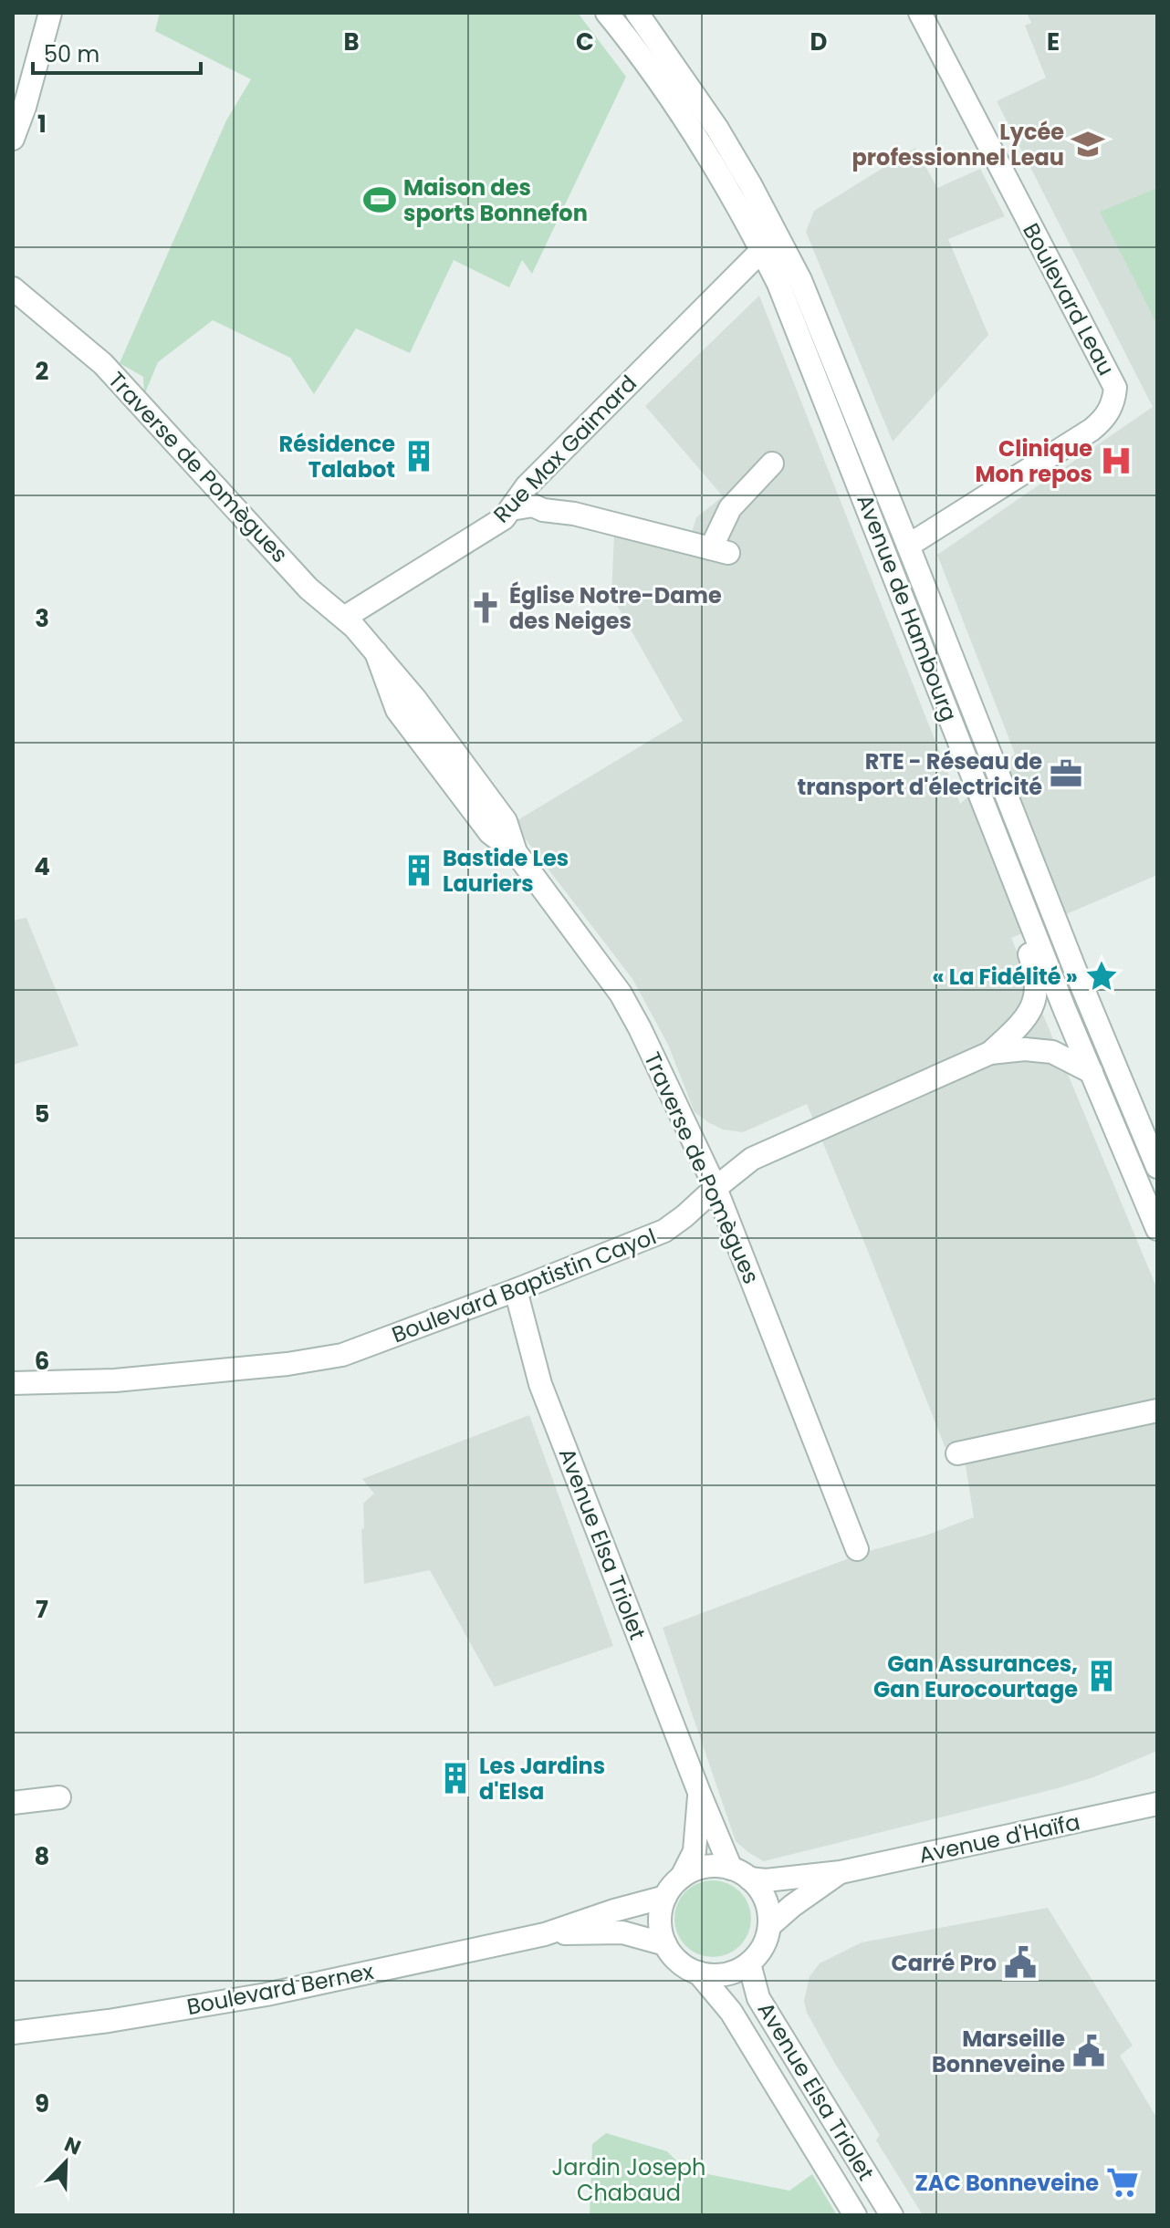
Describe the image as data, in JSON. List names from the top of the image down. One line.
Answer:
{"streets":{"street":["Boulevard Leau","Rue Max Gaimard","Traverse de Pomègues","Avenue de Hambourg","Boulevard Baptistin Cayol","Avenue Elsa Triolet","Avenue d'Haïfa","Boulevard Bernex"]},"crossings":[["Boulevard Leau","Avenue de Hambourg"],["Rue Max Gaimard","Traverse de Pomègues"],["Rue Max Gaimard","Avenue de Hambourg"],["Traverse de Pomègues","Boulevard Baptistin Cayol"],["Avenue de Hambourg","Boulevard Baptistin Cayol"],["Boulevard Baptistin Cayol","Avenue Elsa Triolet"],["Avenue Elsa Triolet","Avenue d'Haïfa"],["Avenue Elsa Triolet","Boulevard Bernex"],["Avenue d'Haïfa","Boulevard Bernex"]],"parks":["Jardin Joseph Chabaud"],"places":{"school or university":["Lycée professionnel Leau"],"sports":["Maison des sports Bonnefon"],"building":["Résidence Talabot","Bastide Les Lauriers","Gan Assurances, Gan Eurocourtage","Les Jardins d'Elsa"],"hospital":["Clinique Mon repos"],"church":["Église Notre-Dame des Neiges"],"office":["RTE - Réseau de transport d'électricité"],"place":["« La Fidélité »"],"public building":["Carré Pro","Marseille Bonneveine"],"supermarket":["ZAC Bonneveine"]},"scale_bar":"50 m","north":"top right","grid":{"columns":["B","C","D","E"],"rows":["1","2","3","4","5","6","7","8","9"]}}
